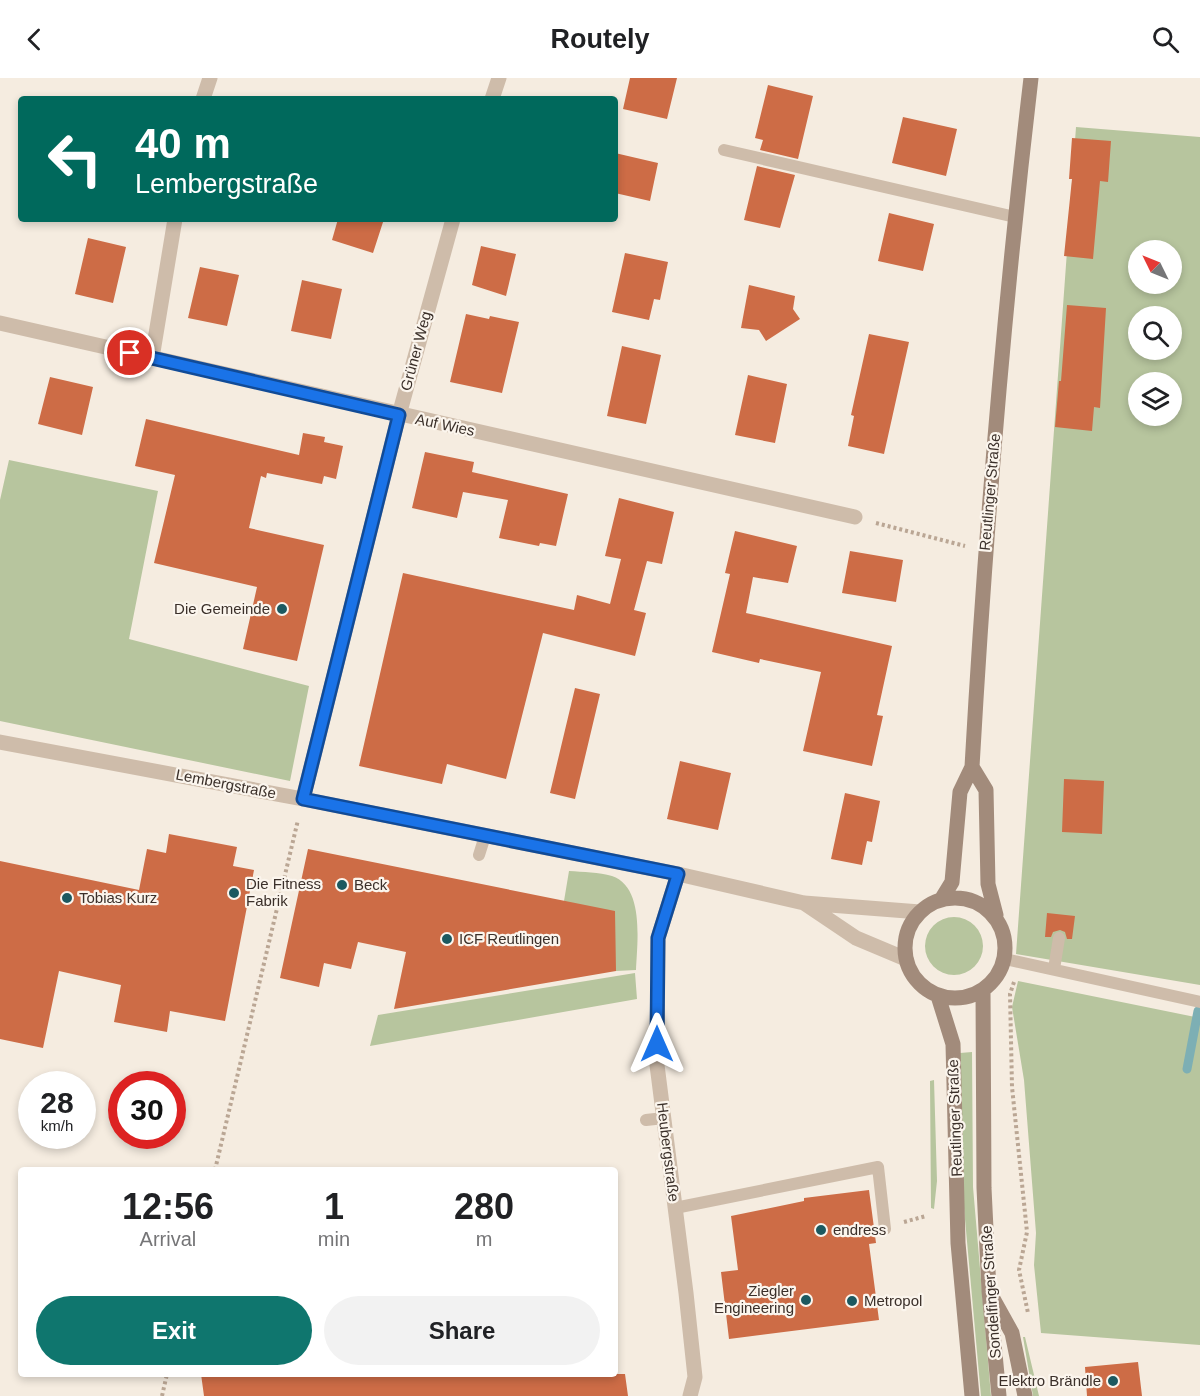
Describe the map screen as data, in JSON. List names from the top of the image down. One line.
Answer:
{"streets":{"main road":["Reutlinger Straße","Sondelfinger Straße"],"street":["Grüner Weg","Auf Wies","Lembergstraße","Heubergstraße"]},"crossings":[["Grüner Weg","Auf Wies"],["Grüner Weg","Lembergstraße"],["Reutlinger Straße","Lembergstraße"],["Reutlinger Straße","Sondelfinger Straße"],["Lembergstraße","Heubergstraße"]],"places":["Die Gemeinde","Beck","Die Fitness Fabrik","Tobias Kurz","ICF Reutlingen","endress","Ziegler Engineering","Metropol","Elektro Brändle"],"north":"top left","page":{"header":"Routely","turn":["40 m","Lembergstraße"],"speed":"28 km/h","limit":"30","eta":["12:56","Arrival","1","min","280","m"],"buttons":["Exit","Share"]}}
